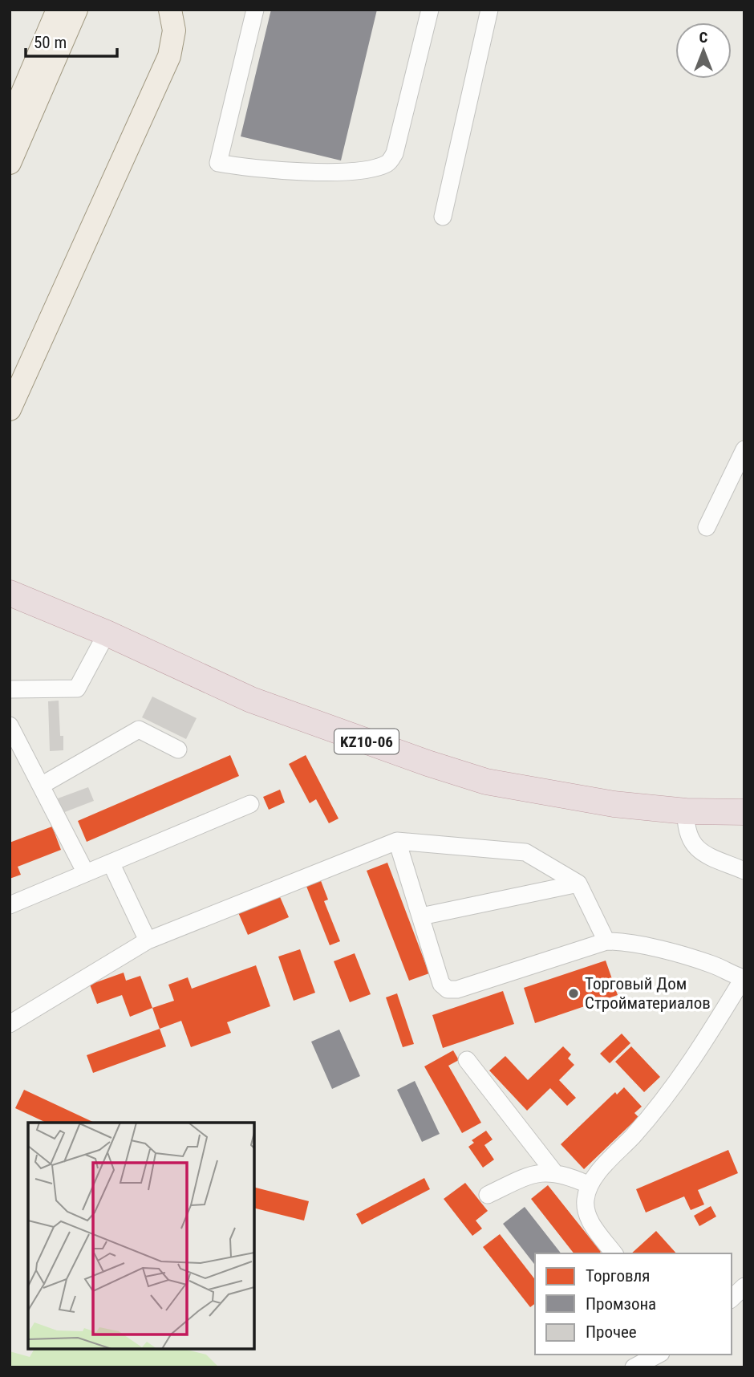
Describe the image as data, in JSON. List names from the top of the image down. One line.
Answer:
{"streets":{"highway":["KZ10-06"]},"places":["Торговый Дом Стройматериалов"],"legend":["Торговля","Промзона","Прочее"],"scale_bar":"50 m","north":"top"}
